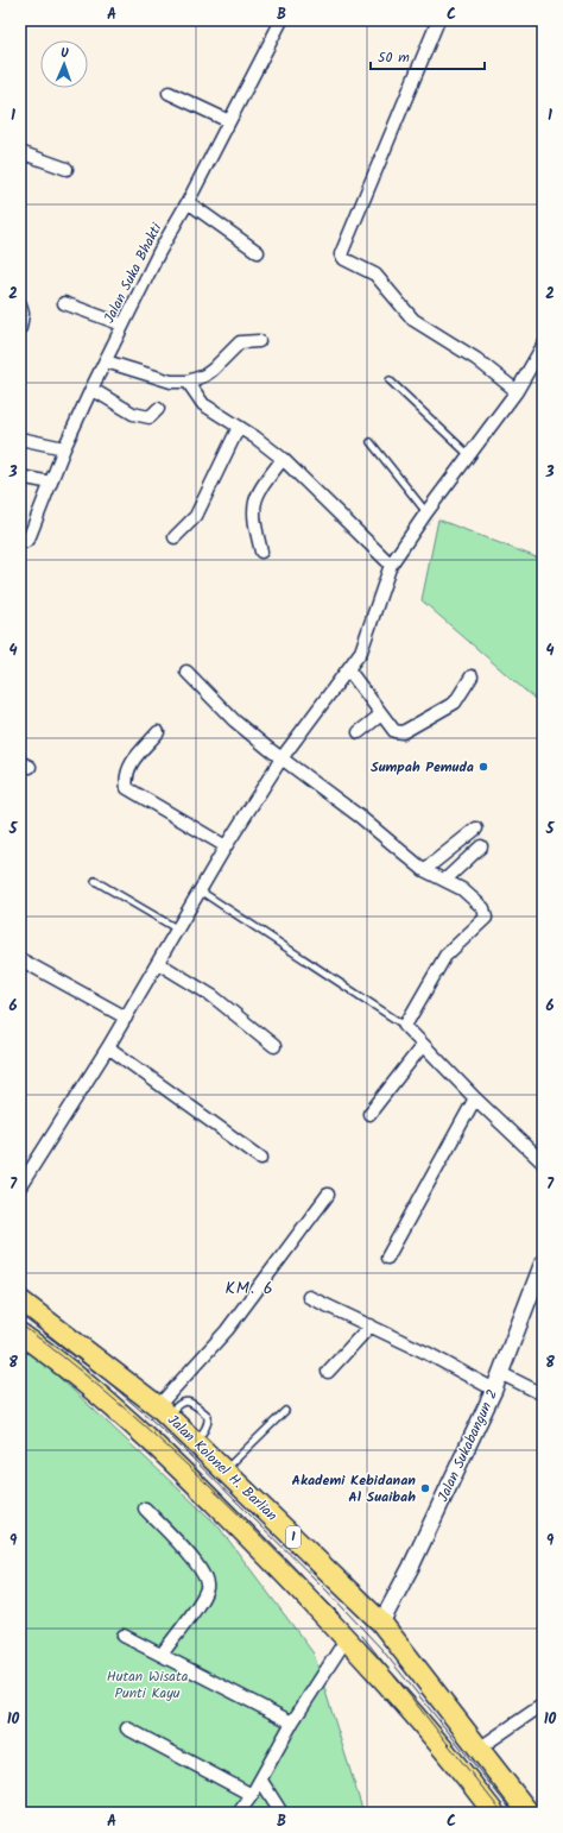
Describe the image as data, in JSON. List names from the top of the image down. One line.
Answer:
{"streets":{"highway":["Jalan Kolonel H. Barlian","1"],"street":["Jalan Suka Bhakti","Jalan Sukabangun 2"]},"crossings":[["Jalan Sukabangun 2","Jalan Kolonel H. Barlian"]],"districts":["KM. 6"],"parks":["Hutan Wisata Punti Kayu"],"places":["Sumpah Pemuda","Akademi Kebidanan Al Suaibah"],"scale_bar":"50 m","north":"top","grid":{"columns":["A","B","C"],"rows":["1","2","3","4","5","6","7","8","9","10"]}}
